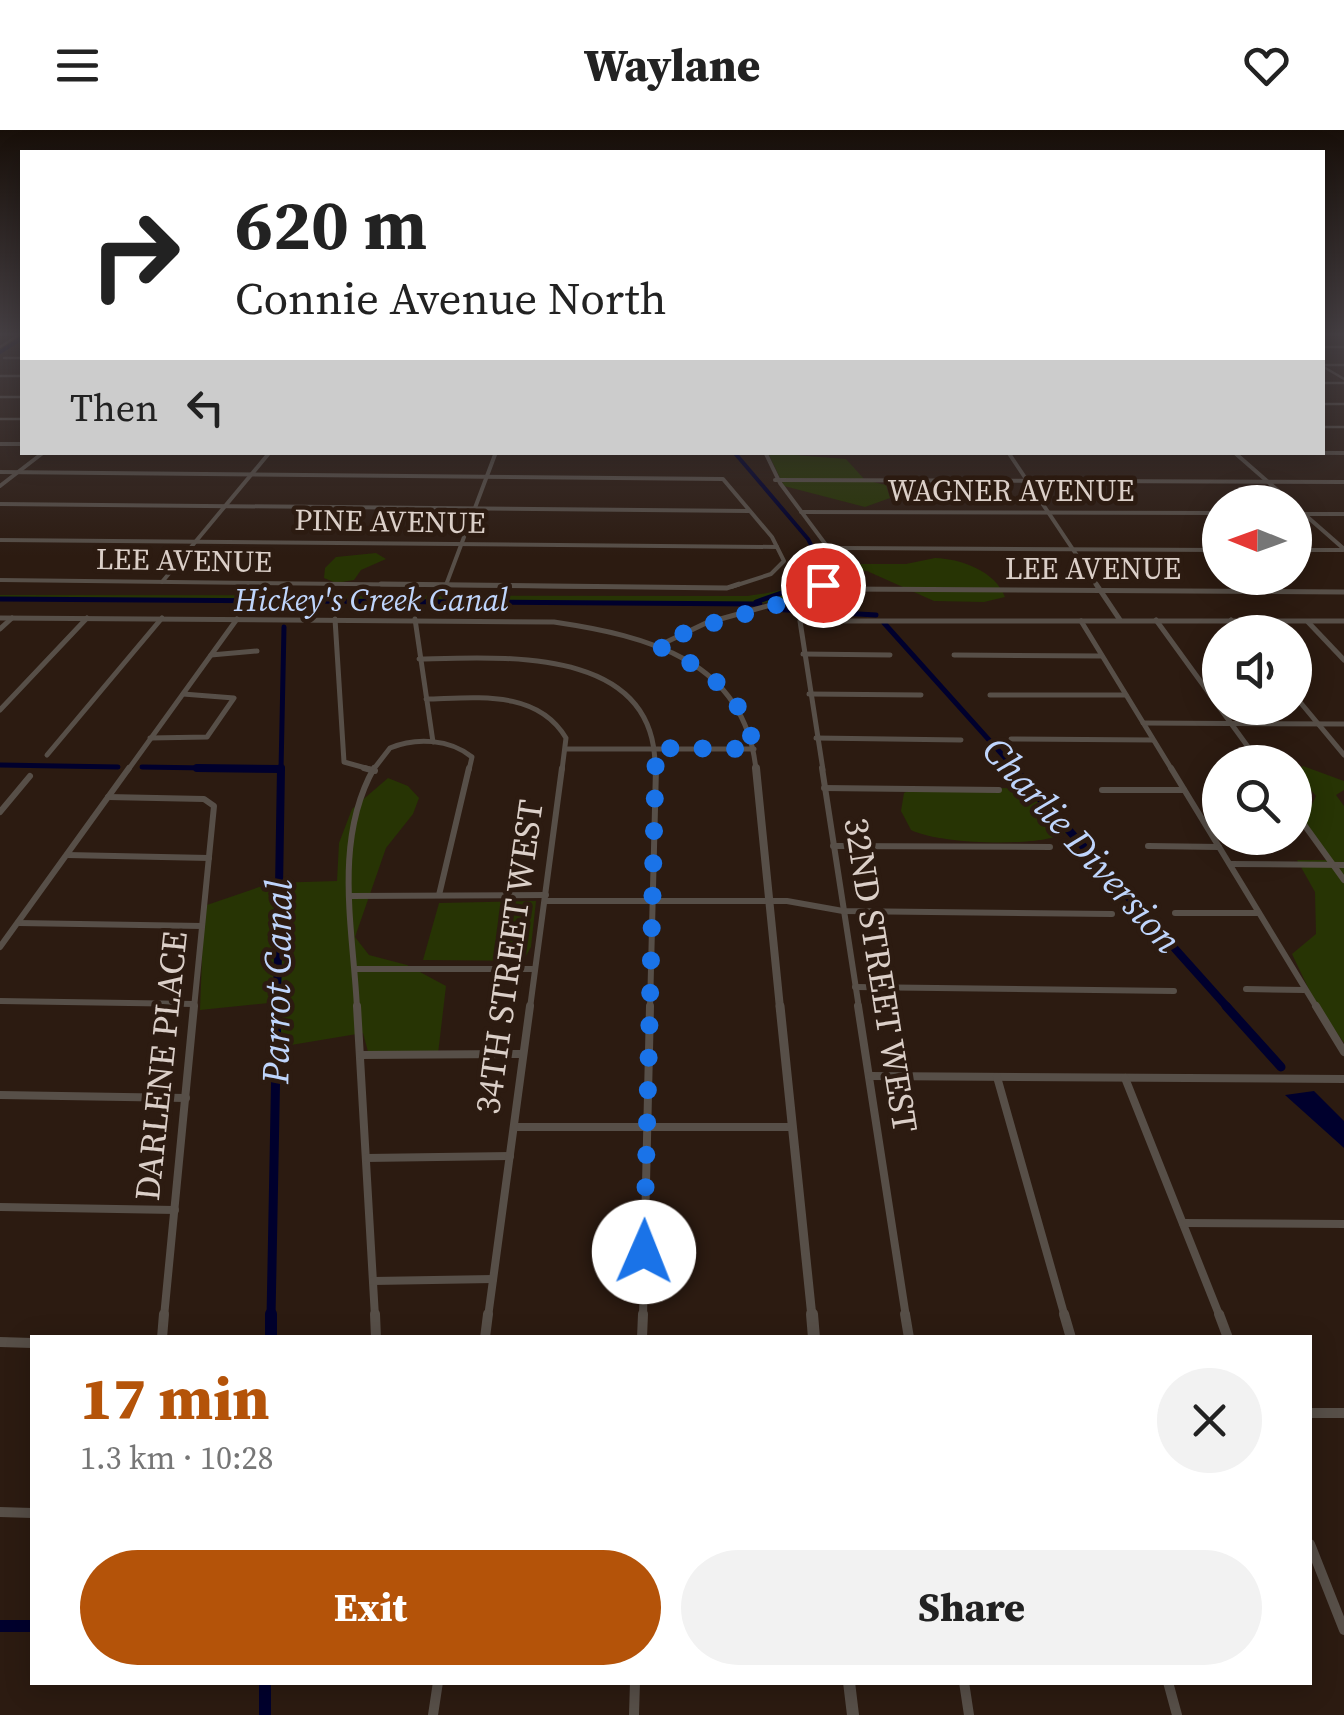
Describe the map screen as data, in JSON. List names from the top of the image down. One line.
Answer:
{"streets":{"street":["WAGNER AVENUE","PINE AVENUE","LEE AVENUE","34TH STREET WEST","32ND STREET WEST","DARLENE PLACE"]},"crossings":[["PINE AVENUE","LEE AVENUE"]],"water":["Hickey's Creek Canal","Charlie Diversion","Parrot Canal"],"north":"left","page":{"header":"Waylane","turn":["620 m","Connie Avenue North"],"then":"Then","heading":["17 min","1.3 km · 10:28"],"buttons":["Exit","Share"]}}
